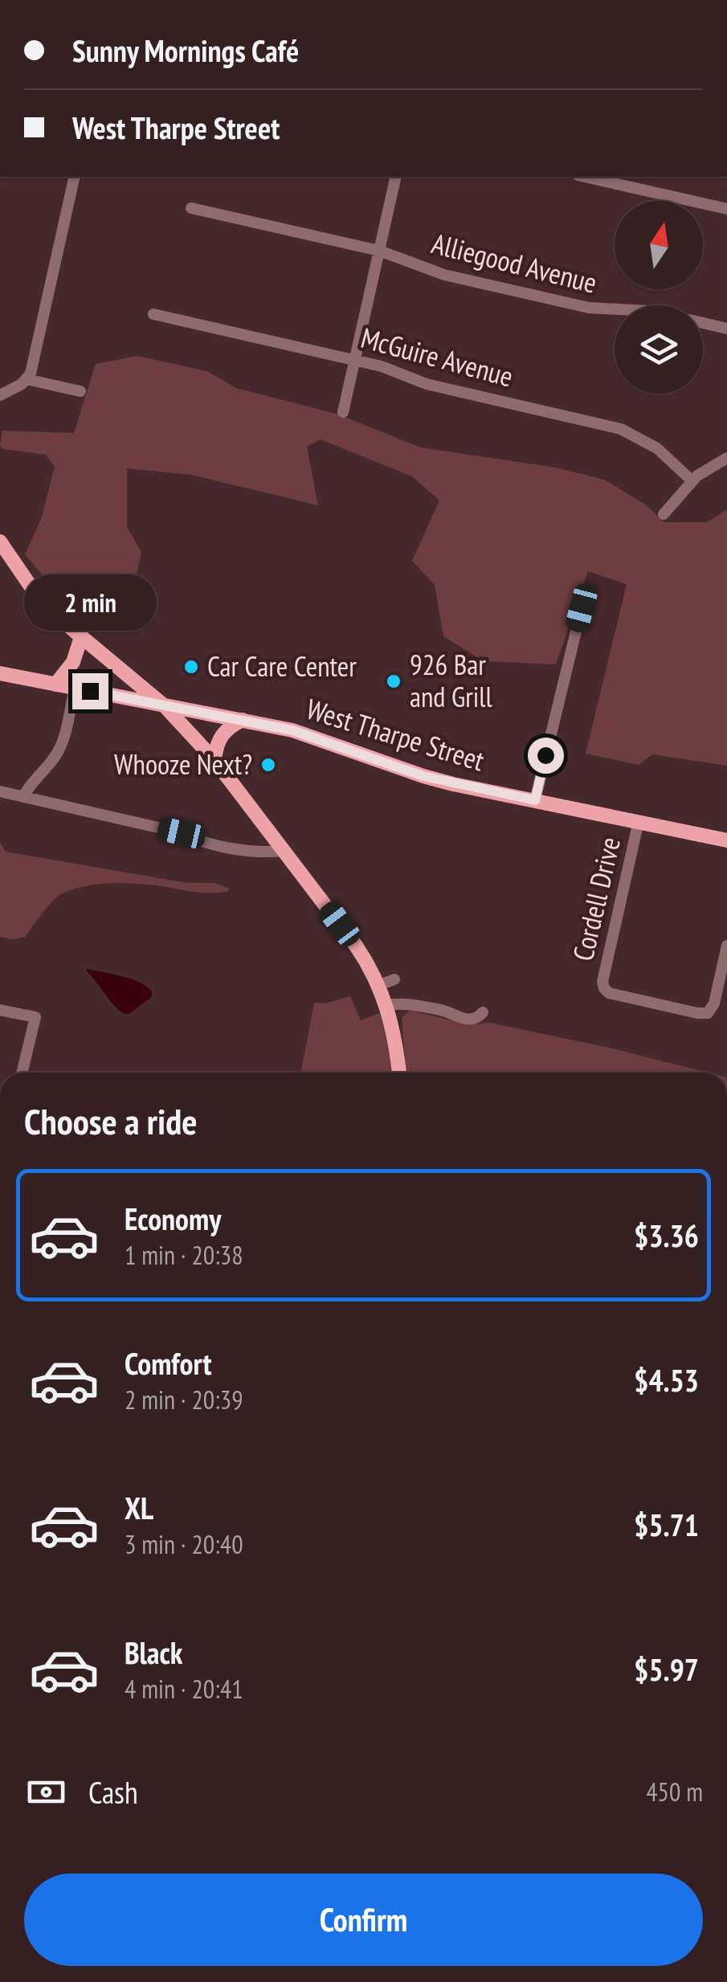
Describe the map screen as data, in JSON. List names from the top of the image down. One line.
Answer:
{"streets":{"main road":["West Tharpe Street"],"street":["Alliegood Avenue","McGuire Avenue","Cordell Drive"]},"crossings":[["West Tharpe Street","Cordell Drive"]],"places":["Car Care Center","926 Bar and Grill","Whooze Next?"],"north":"top","page":{"banner":["Sunny Mornings Café","West Tharpe Street"],"bubble":"2 min","heading":"Choose a ride","list":[{"name":"Economy","note":"1 min · 20:38","value":"$3.36"},{"name":"Comfort","note":"2 min · 20:39","value":"$4.53"},{"name":"XL","note":"3 min · 20:40","value":"$5.71"},{"name":"Black","note":"4 min · 20:41","value":"$5.97"}],"pay":["Cash","450 m"],"buttons":"Confirm"}}
